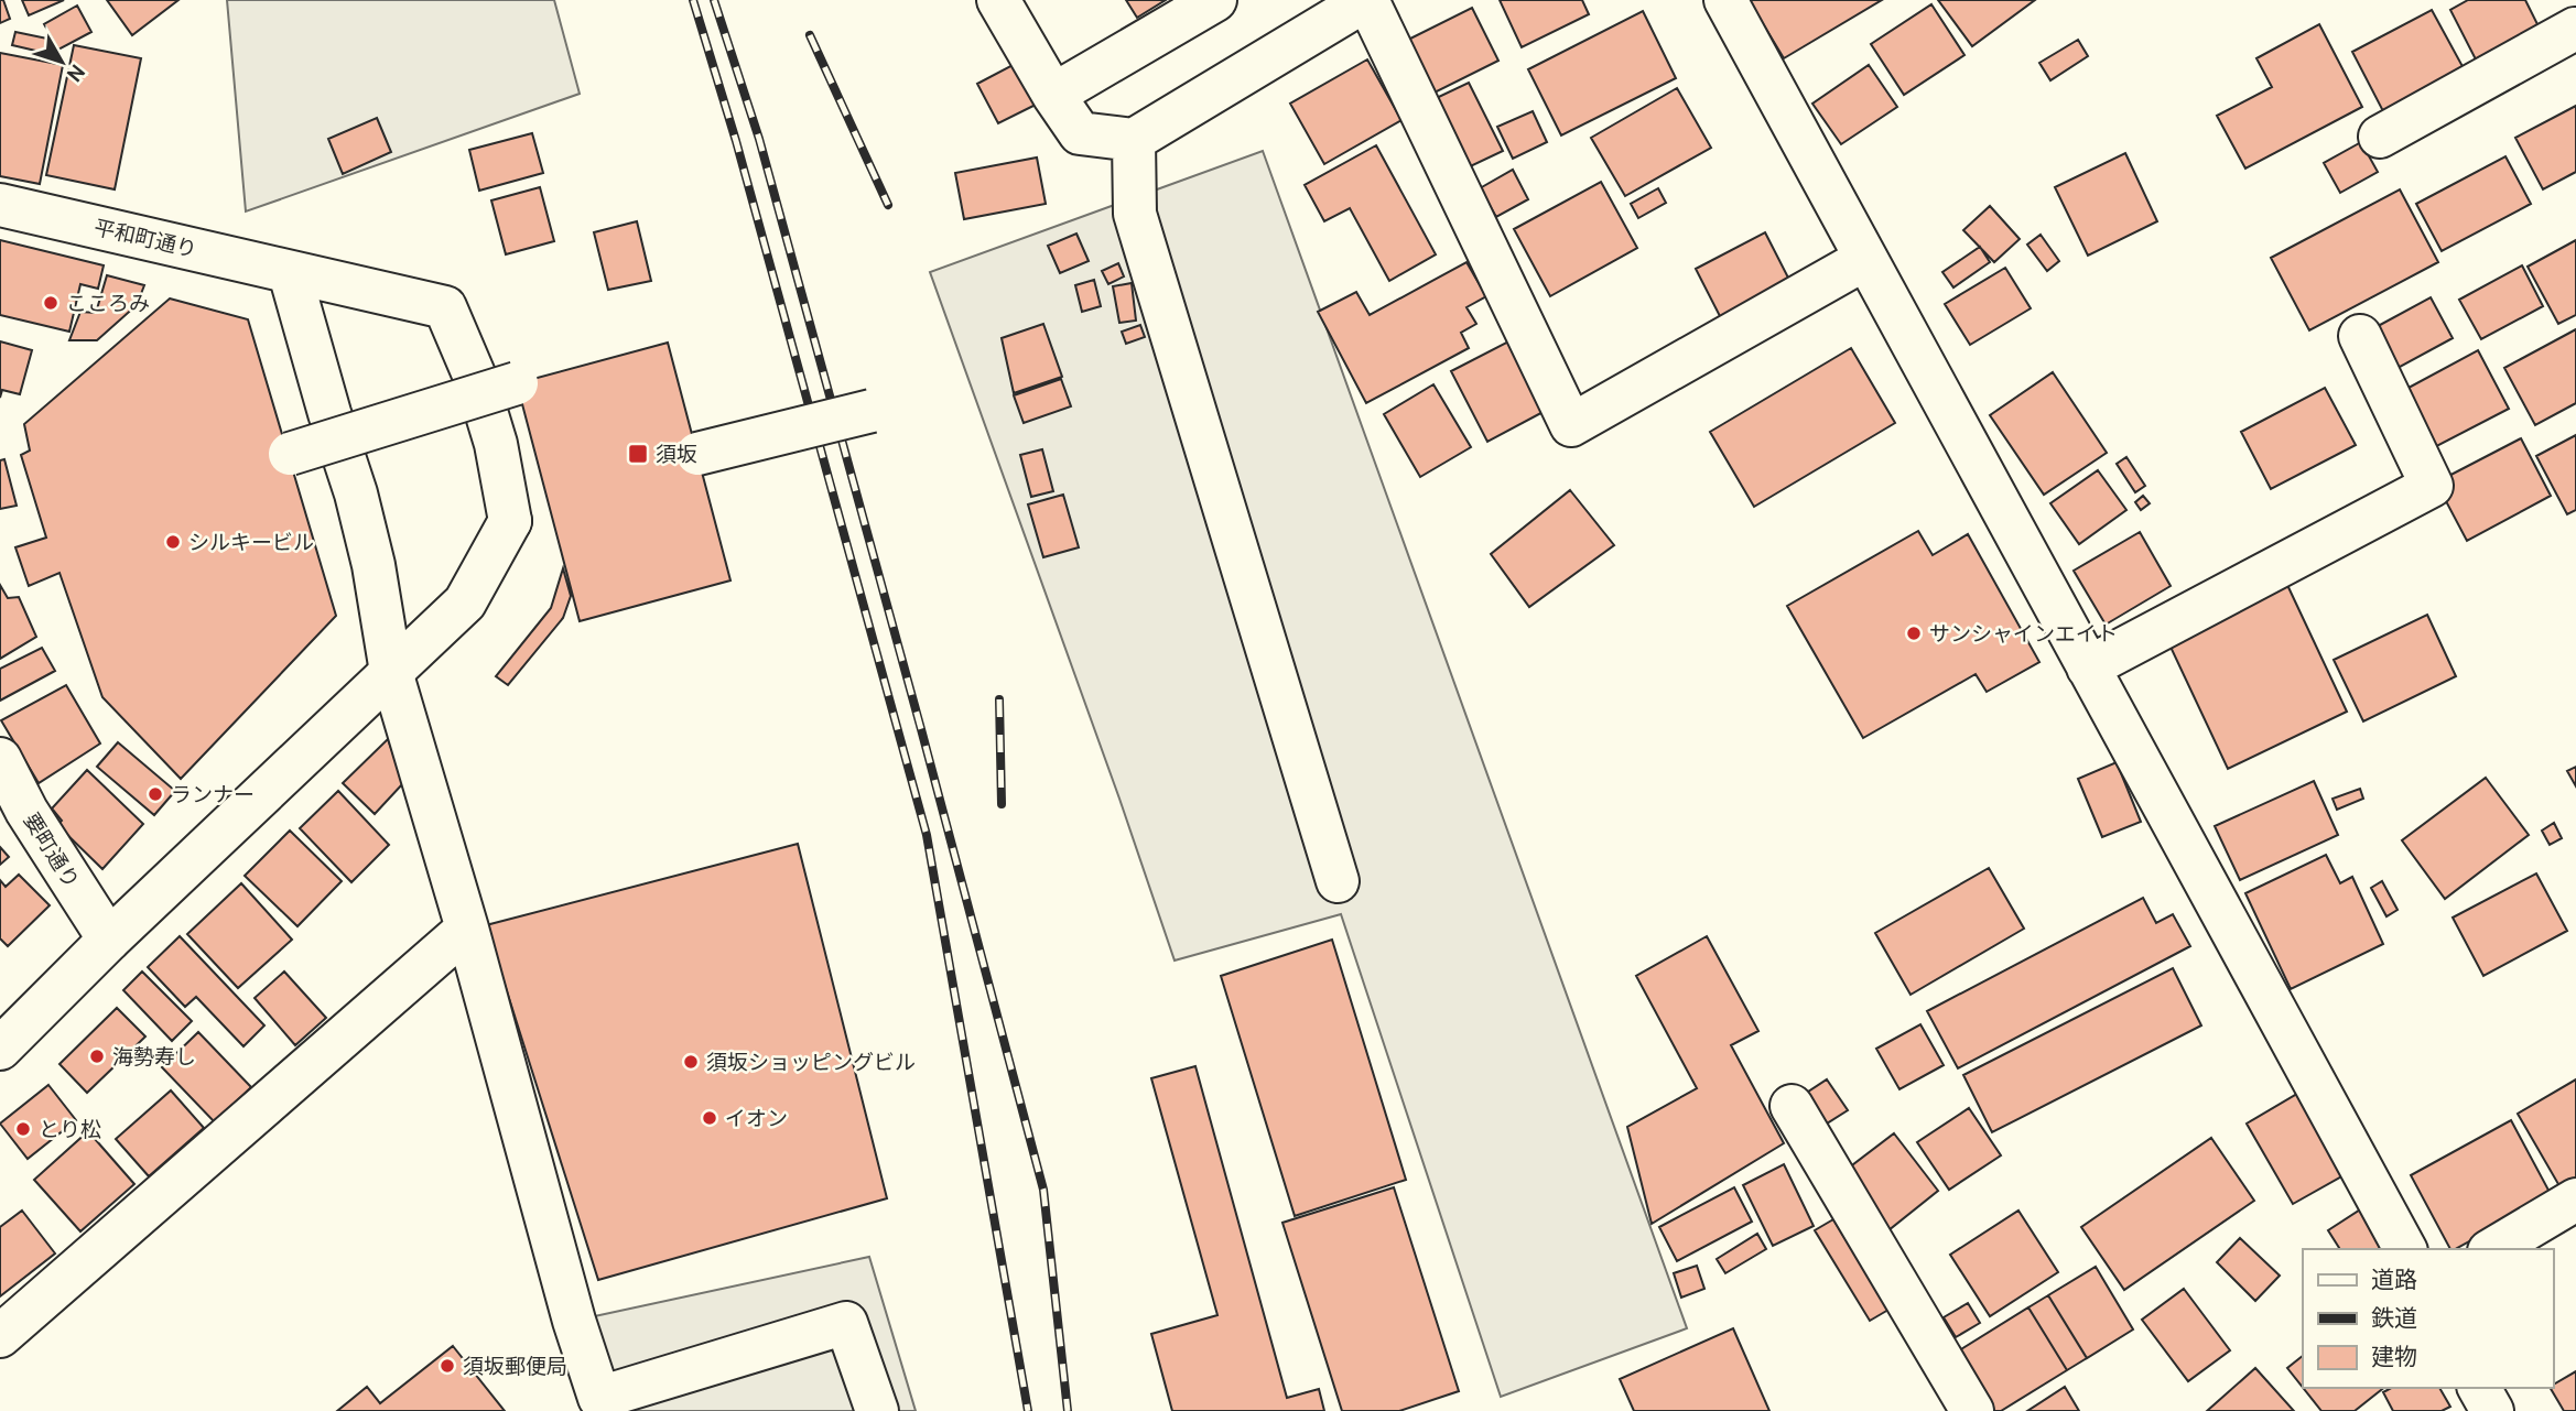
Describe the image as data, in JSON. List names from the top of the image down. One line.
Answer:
{"streets":{"street":["平和町通り","要町通り"]},"places":{"other":["こころみ","シルキービル","サンシャインエイト","ランナー","海勢寿し","須坂ショッピングビル","イオン","とり松","須坂郵便局"],"transit":["須坂"]},"legend":["道路","鉄道","建物"],"north":"bottom right"}
